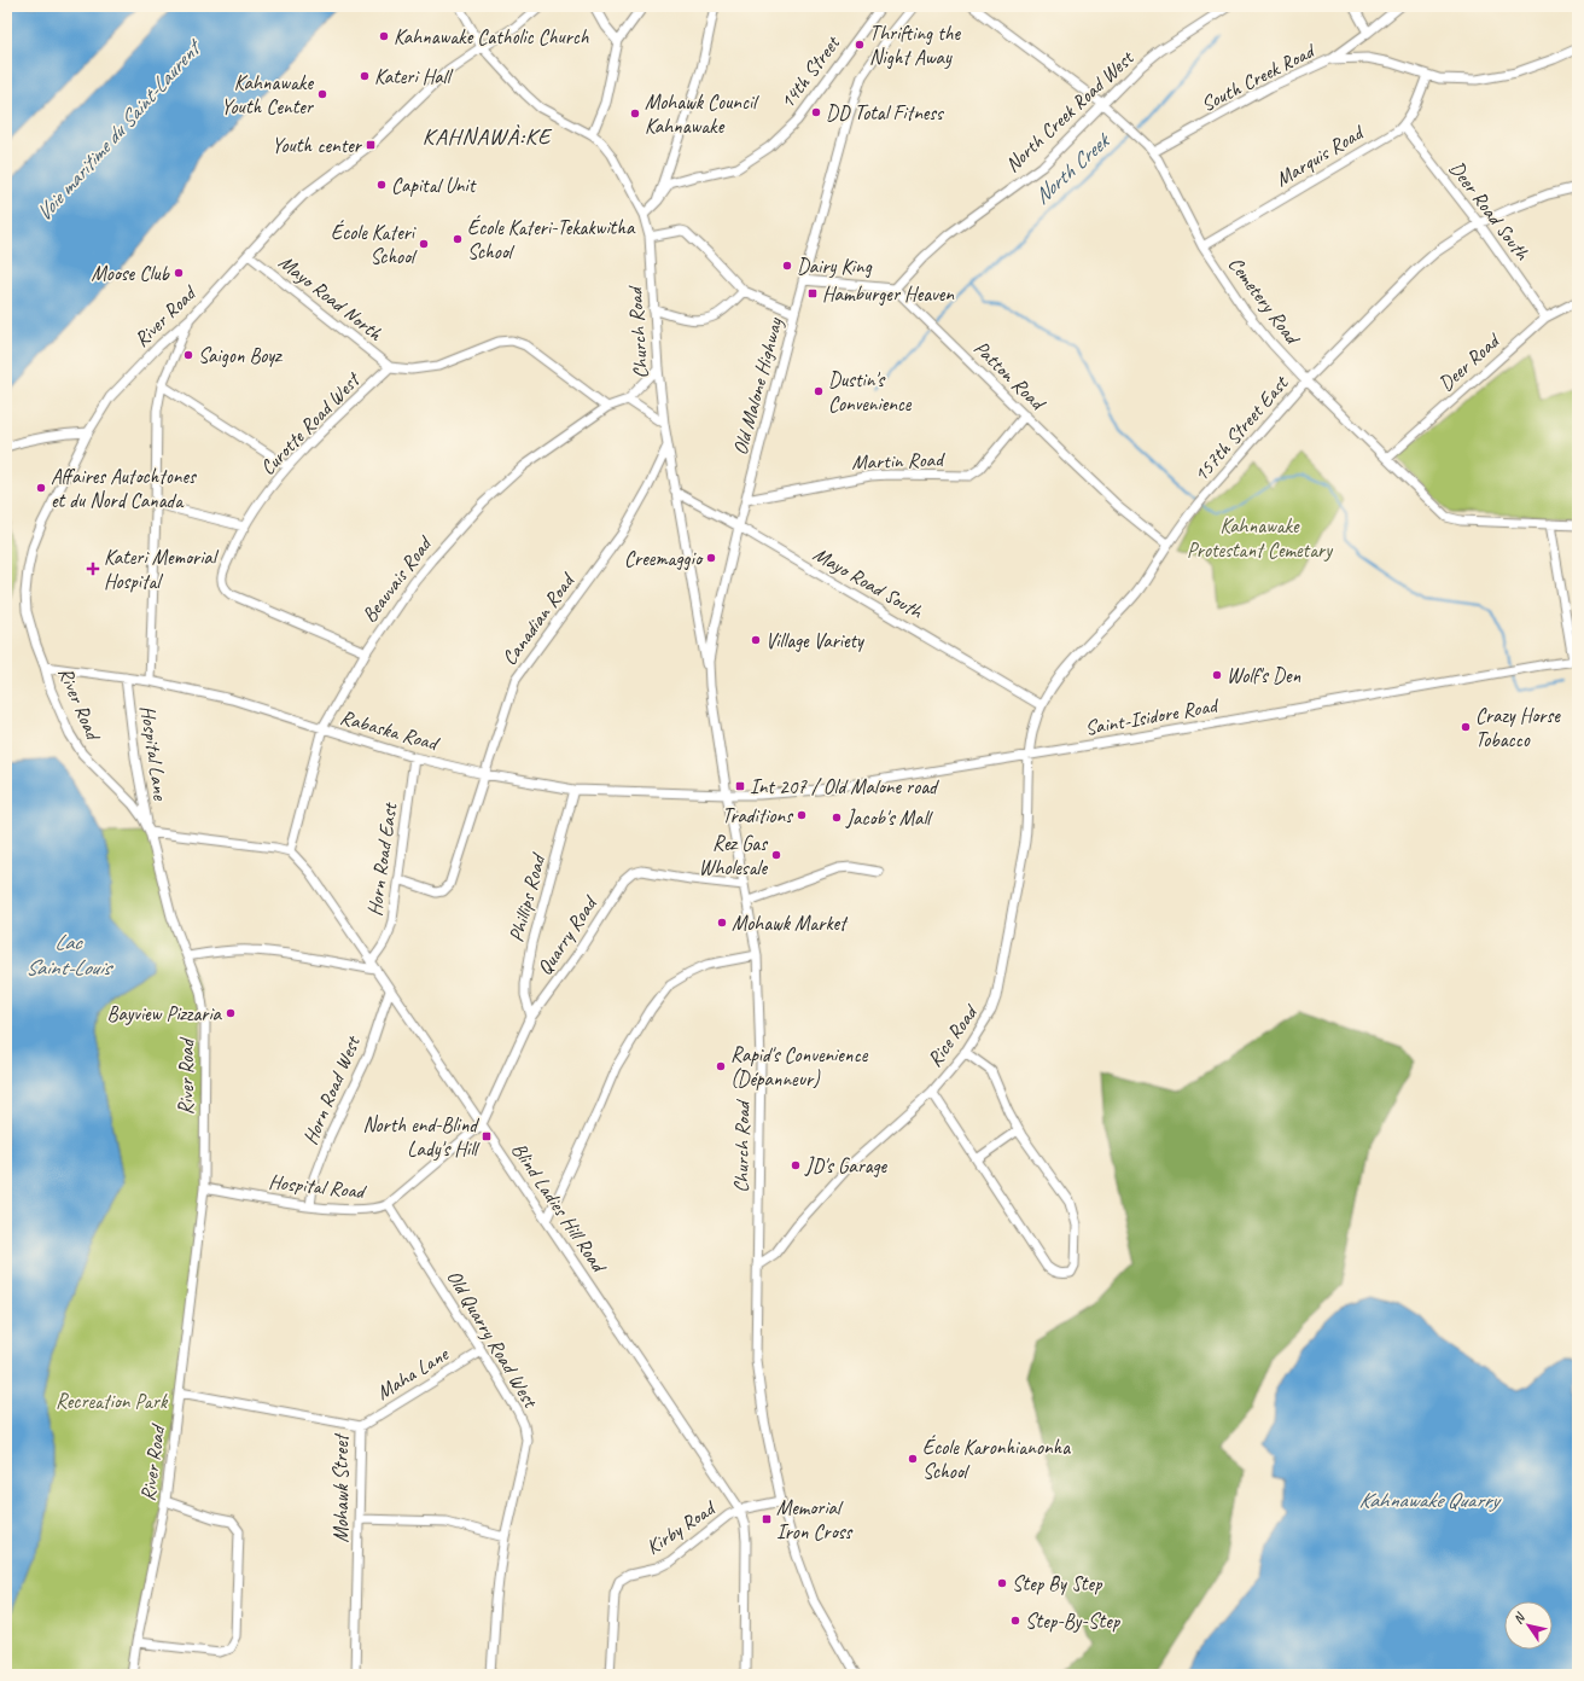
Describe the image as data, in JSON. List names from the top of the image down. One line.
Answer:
{"streets":{"street":["14th Street","South Creek Road","North Creek Road West","Marquis Road","Deer Road South","Mayo Road North","Cemetery Road","River Road","Church Road","Deer Road","Patton Road","Old Malone Highway","Curotte Road West","157th Street East","Martin Road","Beauvais Road","Mayo Road South","Canadian Road","Saint-Isidore Road","Rabaska Road","Hospital Lane","Horn Road East","Phillips Road","Quarry Road","Rice Road","Horn Road West","Hospital Road","Blind Ladies Hill Road","Old Quarry Road West","Maha Lane","Mohawk Street","Kirby Road"]},"crossings":[["14th Street","Church Road"],["South Creek Road","Marquis Road"],["South Creek Road","Cemetery Road"],["North Creek Road West","Cemetery Road"],["North Creek Road West","Patton Road"],["Marquis Road","Deer Road South"],["Marquis Road","Cemetery Road"],["Deer Road South","Deer Road"],["Deer Road South","157th Street East"],["Mayo Road North","River Road"],["Mayo Road North","Curotte Road West"],["Cemetery Road","Deer Road"],["Cemetery Road","157th Street East"],["River Road","Church Road"],["River Road","Rabaska Road"],["River Road","Hospital Lane"],["River Road","Hospital Road"],["River Road","Mohawk Street"],["Church Road","Old Malone Highway"],["Church Road","Beauvais Road"],["Church Road","Mayo Road South"],["Church Road","Canadian Road"],["Church Road","Saint-Isidore Road"],["Church Road","Rabaska Road"],["Church Road","Quarry Road"],["Church Road","Rice Road"],["Patton Road","157th Street East"],["Patton Road","Martin Road"],["Old Malone Highway","Martin Road"],["Old Malone Highway","Mayo Road South"],["Old Malone Highway","Saint-Isidore Road"],["Old Malone Highway","Rabaska Road"],["Curotte Road West","Beauvais Road"],["157th Street East","Mayo Road South"],["157th Street East","Saint-Isidore Road"],["157th Street East","Rice Road"],["Beauvais Road","Rabaska Road"],["Beauvais Road","Blind Ladies Hill Road"],["Canadian Road","Rabaska Road"],["Canadian Road","Horn Road East"],["Saint-Isidore Road","Rabaska Road"],["Saint-Isidore Road","Rice Road"],["Rabaska Road","Hospital Lane"],["Rabaska Road","Horn Road East"],["Rabaska Road","Phillips Road"],["Horn Road East","Blind Ladies Hill Road"],["Phillips Road","Quarry Road"],["Quarry Road","Hospital Road"],["Quarry Road","Blind Ladies Hill Road"],["Horn Road West","Hospital Road"],["Horn Road West","Blind Ladies Hill Road"],["Hospital Road","Blind Ladies Hill Road"],["Hospital Road","Old Quarry Road West"],["Blind Ladies Hill Road","Kirby Road"],["Old Quarry Road West","Maha Lane"],["Maha Lane","Mohawk Street"]],"districts":["KAHNAWÀ:KE"],"water":["Voie maritime du Saint-Laurent","North Creek","Lac Saint-Louis","Kahnawake Quarry"],"parks":["Kahnawake Protestant Cemetary","Recreation Park"],"places":{"other":["Kahnawake Catholic Church","Thrifting the Night Away","Kateri Hall","Kahnawake Youth Center","DD Total Fitness","Mohawk Council Kahnawake","Capital Unit","École Kateri-Tekakwitha School","École Kateri School","Dairy King","Moose Club","Saigon Boyz","Dustin's Convenience","Affaires Autochtones et du Nord Canada","Creemaggio","Village Variety","Wolf's Den","Crazy Horse Tobacco","Traditions","Jacob's Mall","Rez Gas Wholesale","Mohawk Market","Bayview Pizzaria","Rapid's Convenience (Dépanneur)","JD's Garage","École Karonhianonha School","Step By Step","Step-By-Step"],"transit":["Youth center","Hamburger Heaven","Int 207 / Old Malone road","North end-Blind Lady's Hill","Memorial Iron Cross"],"health":["Kateri Memorial Hospital"]},"north":"top left"}
